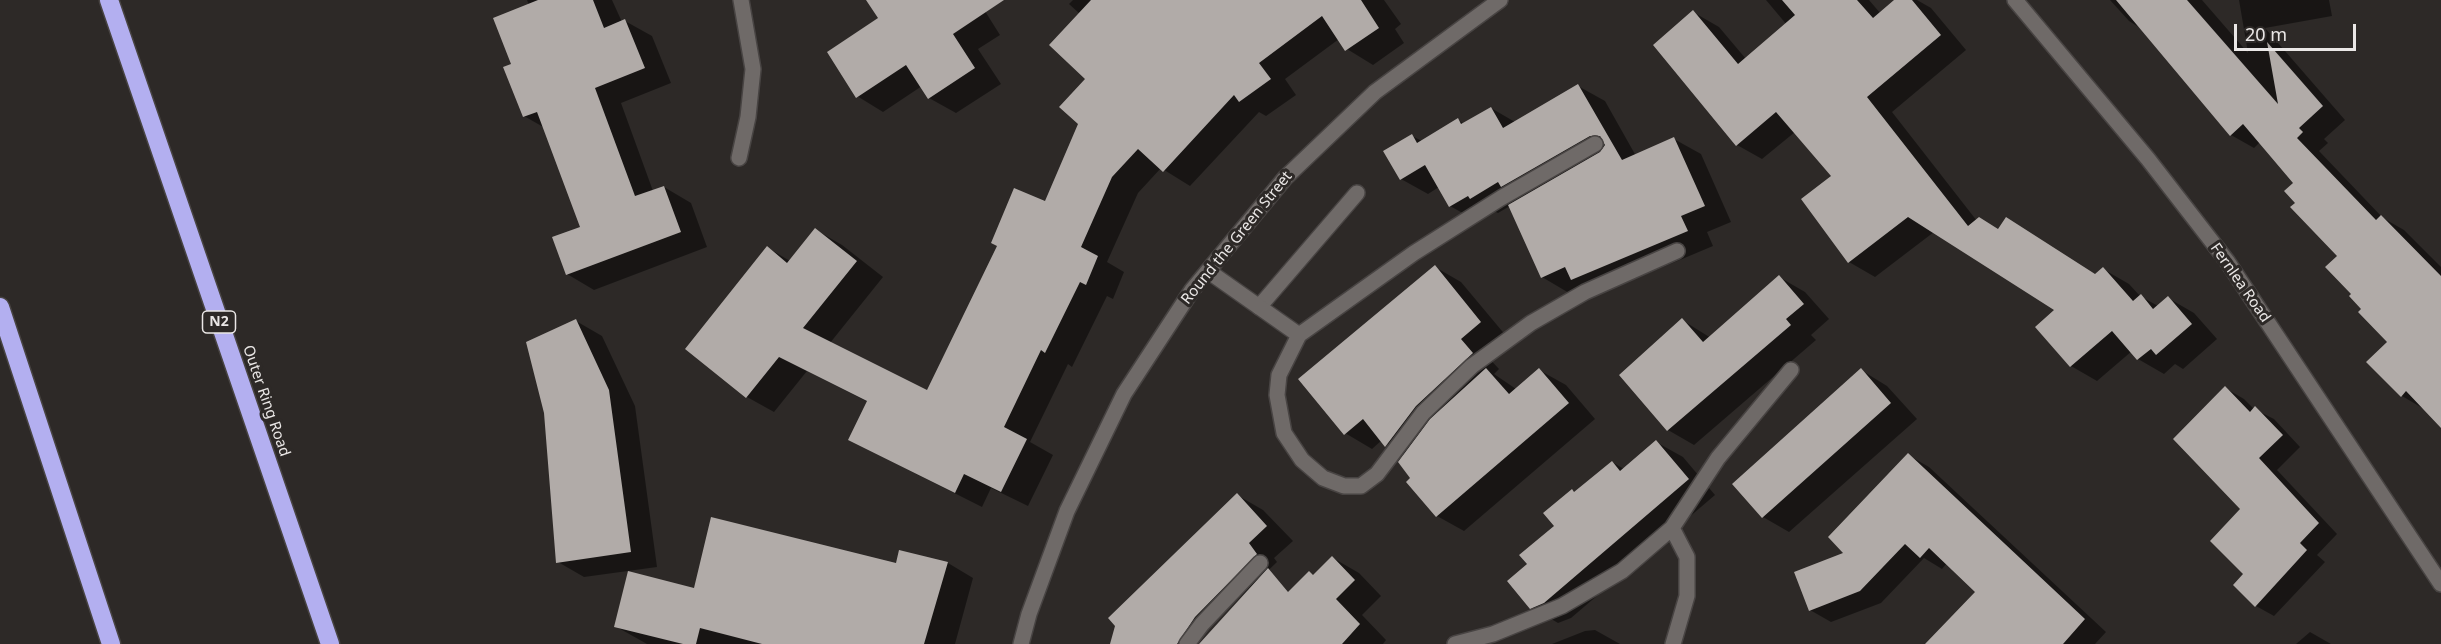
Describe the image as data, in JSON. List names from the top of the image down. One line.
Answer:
{"streets":{"highway":["N2","Outer Ring Road"],"street":["Round the Green Street","Fernlea Road"]},"scale_bar":"20 m"}
